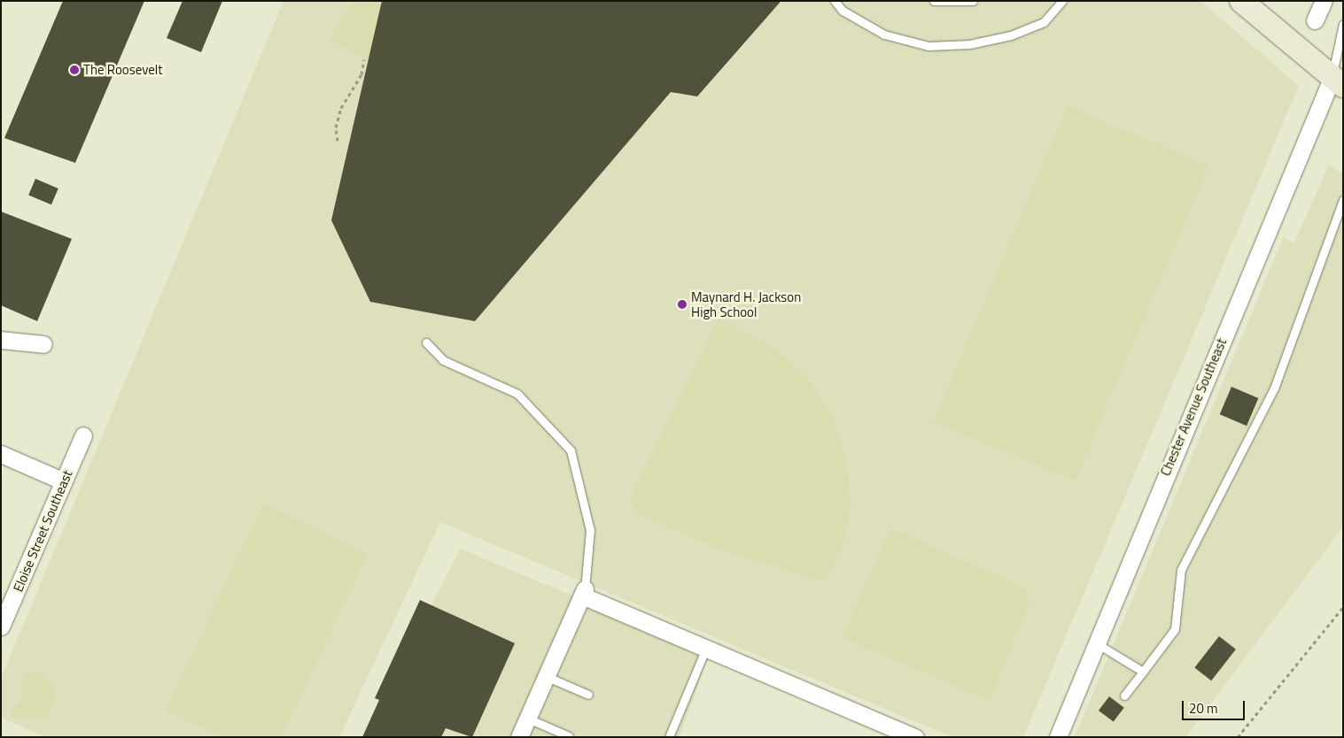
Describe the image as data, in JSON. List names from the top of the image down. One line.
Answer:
{"streets":{"street":["Chester Avenue Southeast","Eloise Street Southeast"]},"places":["The Roosevelt","Maynard H. Jackson High School"],"scale_bar":"20 m"}
